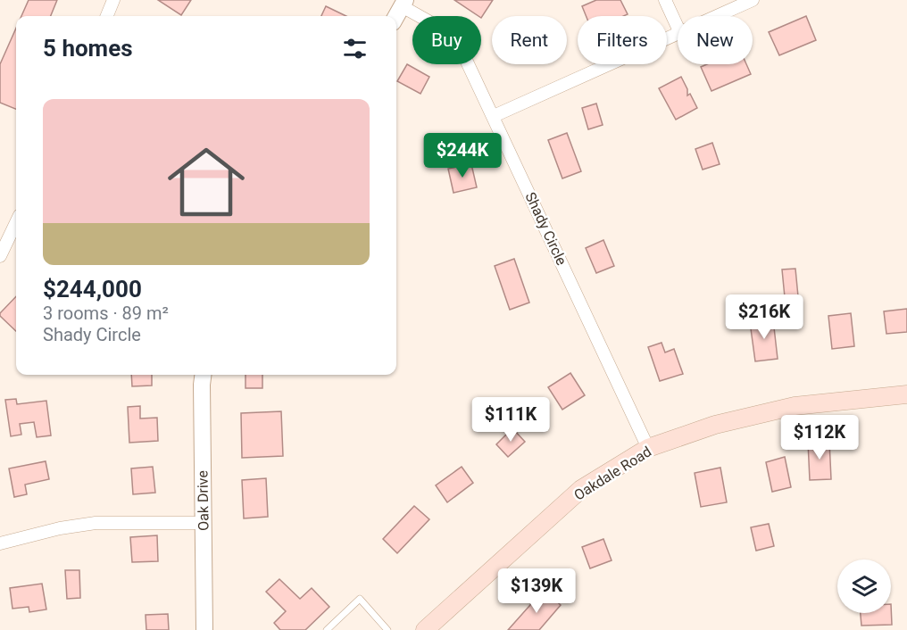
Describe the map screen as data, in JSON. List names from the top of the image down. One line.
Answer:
{"streets":{"main road":["Oakdale Road"],"street":["Shady Circle","Oak Drive"]},"crossings":[["Shady Circle","Oakdale Road"]],"page":{"chip":["Buy","Rent","Filters","New"],"heading":"5 homes","list":[{"name":"$244,000","note":"3 rooms · 89 m² · Shady Circle"}],"price":["$244K","$216K","$111K","$112K","$139K"]}}
